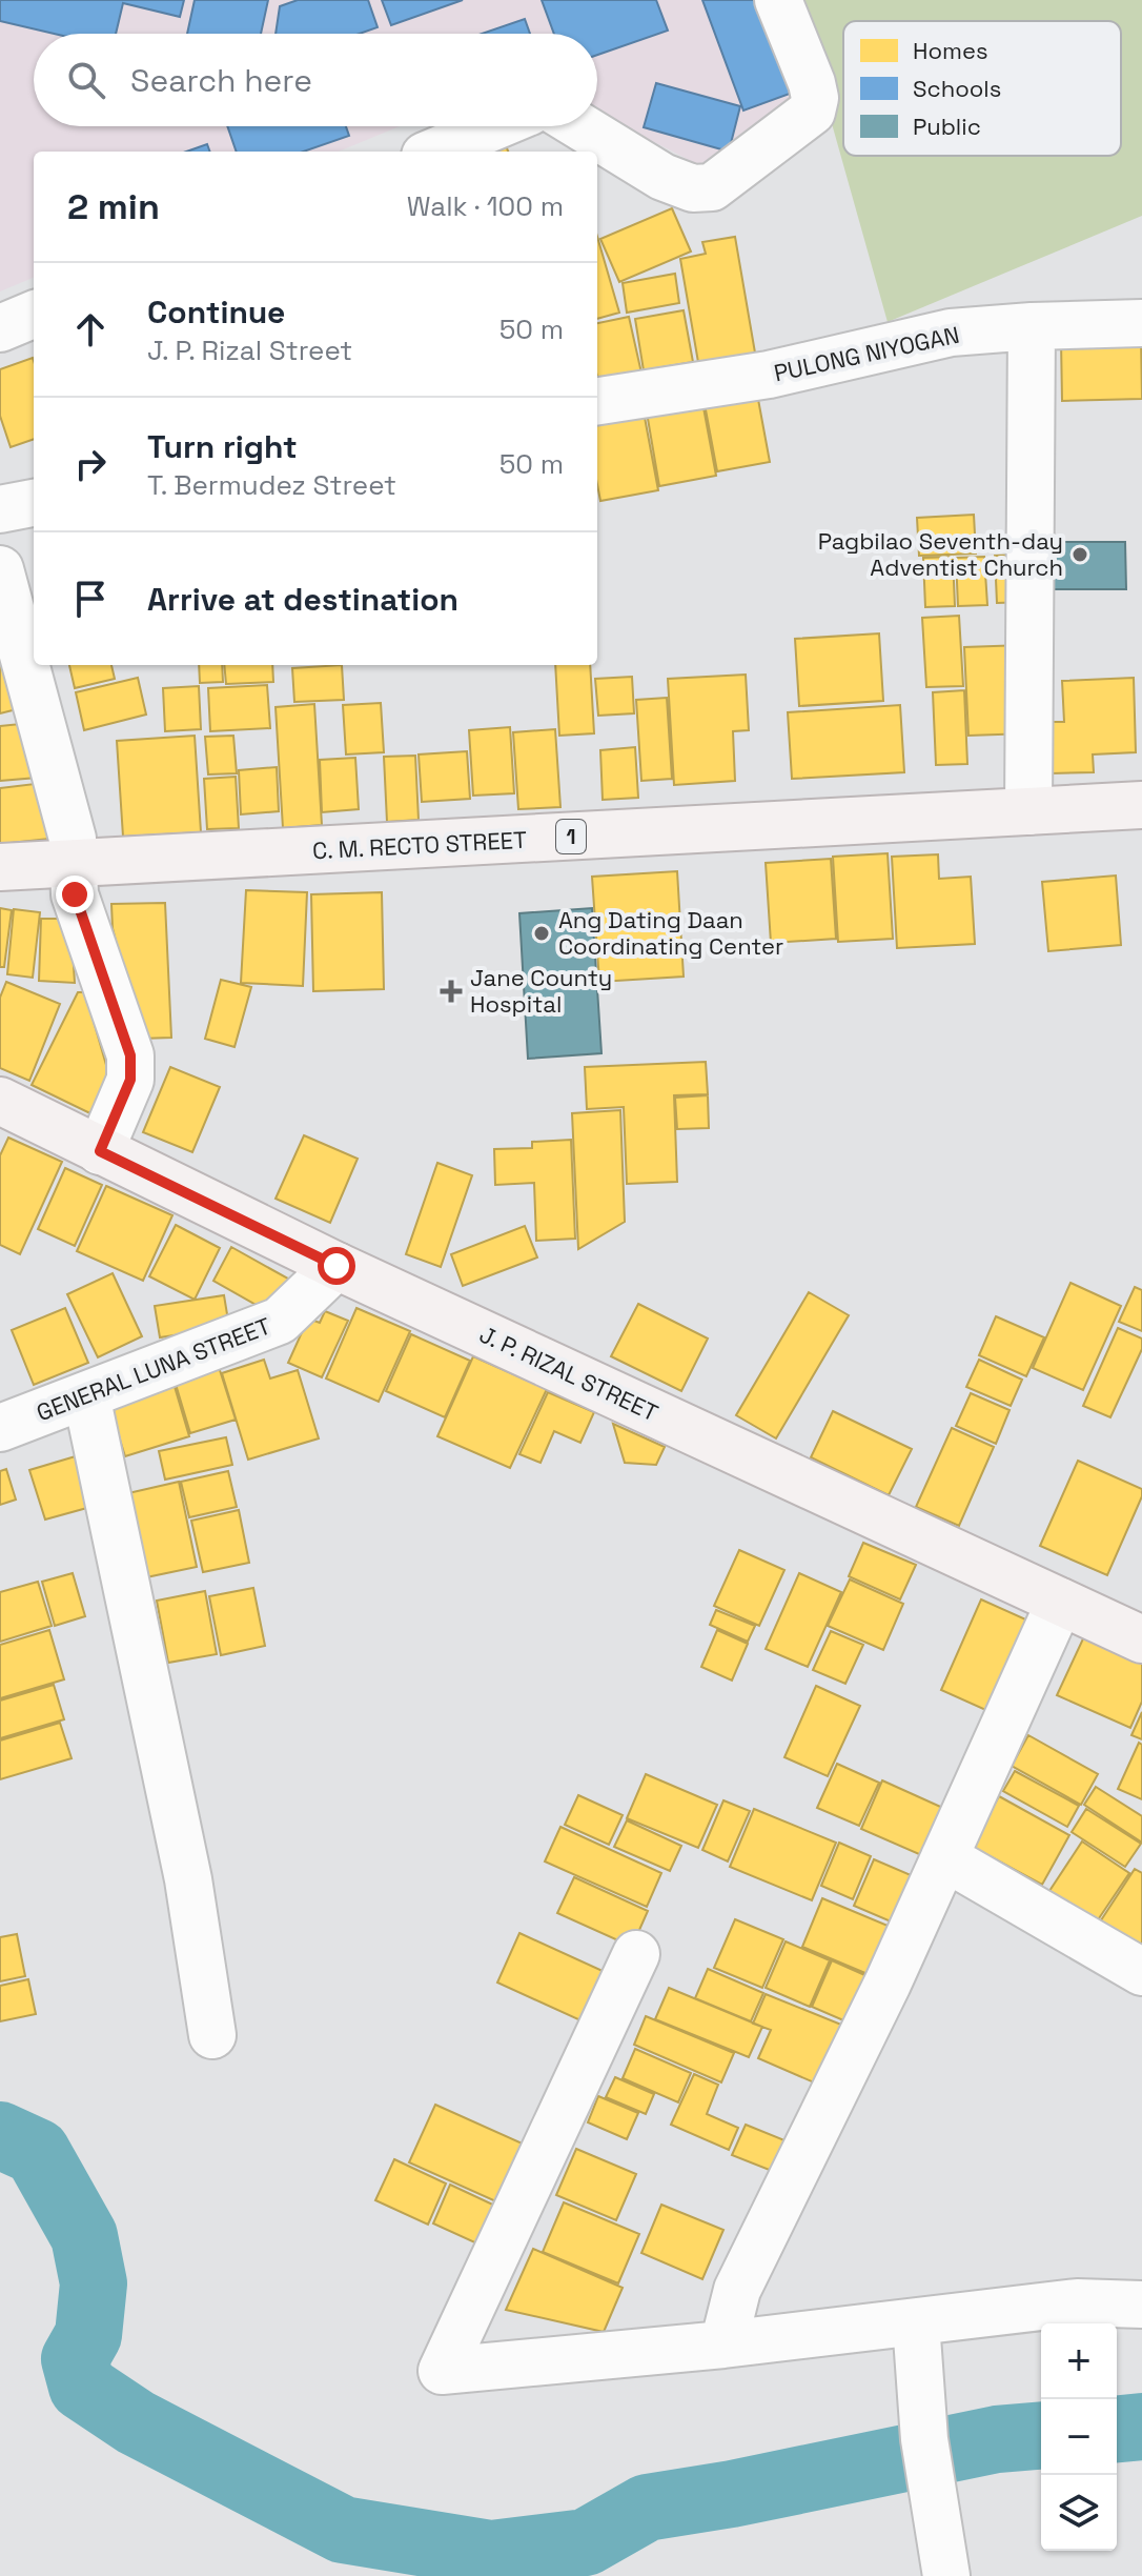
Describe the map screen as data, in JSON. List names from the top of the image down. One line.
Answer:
{"streets":{"main road":["1","C. M. RECTO STREET","J. P. RIZAL STREET"],"street":["PULONG NIYOGAN","GENERAL LUNA STREET"]},"crossings":[["GENERAL LUNA STREET","J. P. RIZAL STREET"]],"places":{"other":["Pagbilao Seventh-day Adventist Church","Ang Dating Daan Coordinating Center"],"health":["Jane County Hospital"]},"legend":["Homes","Schools","Public"],"page":{"search":"Search here","heading":["2 min","Walk · 100 m"],"list":[["Continue","J. P. Rizal Street","50 m"],["Turn right","T. Bermudez Street","50 m"],"Arrive at destination"],"map_buttons":["+","−"]}}
